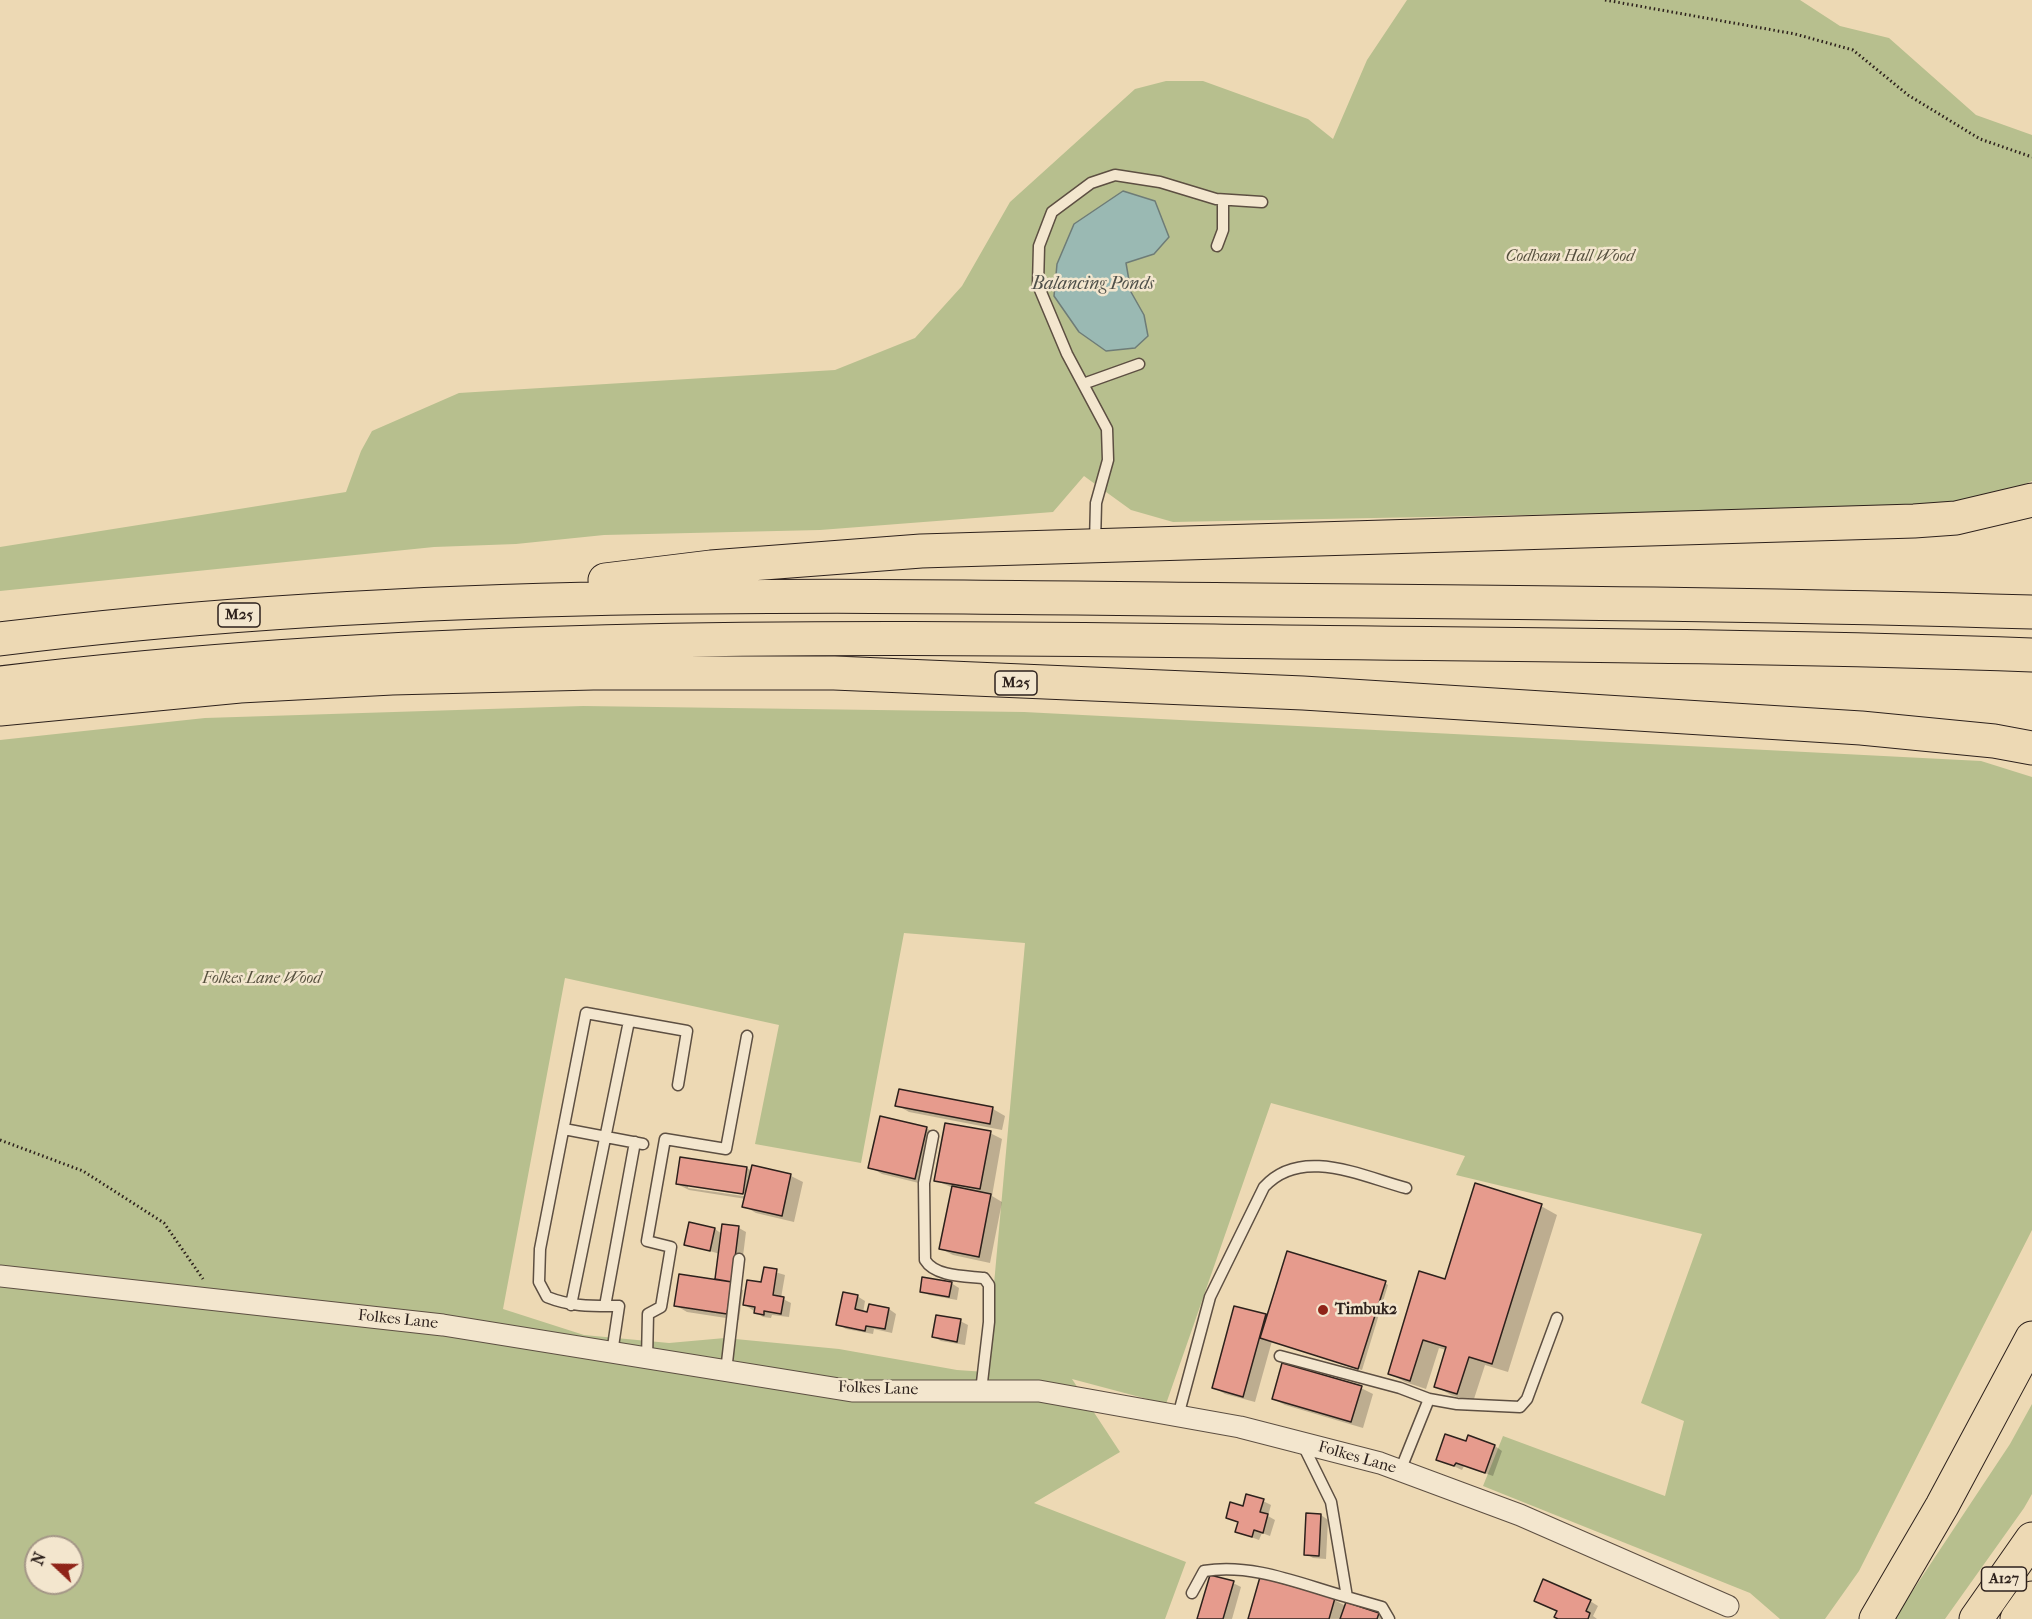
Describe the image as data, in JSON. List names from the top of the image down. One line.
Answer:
{"streets":{"highway":["M25","A127"],"street":["Folkes Lane"]},"water":["Balancing Ponds"],"parks":["Codham Hall Wood","Folkes Lane Wood"],"places":["Timbuk2"],"north":"left"}
